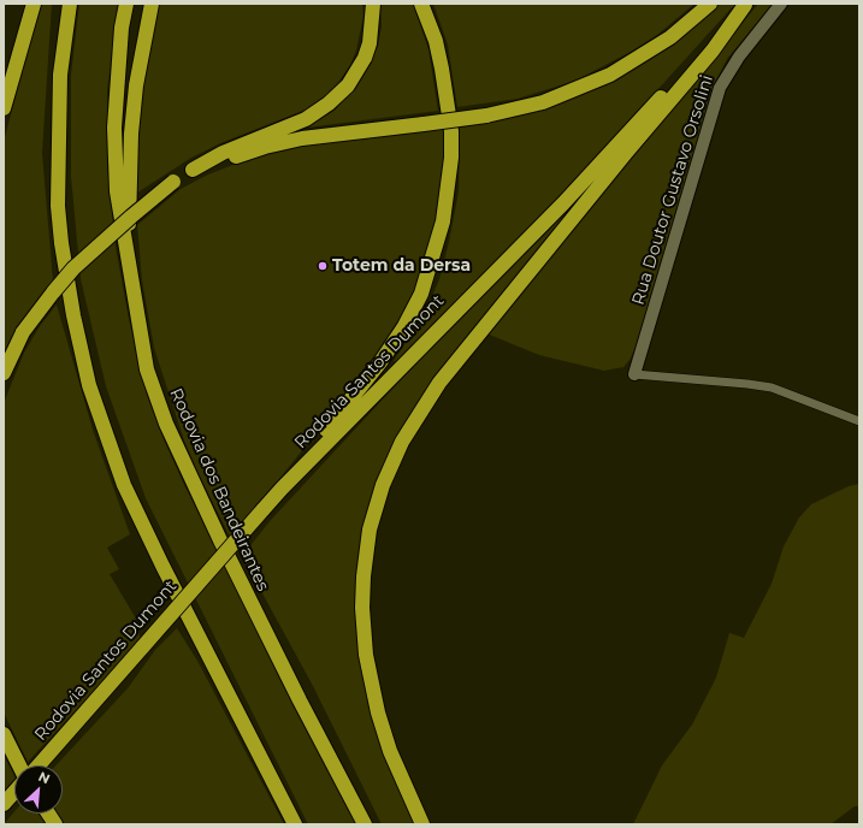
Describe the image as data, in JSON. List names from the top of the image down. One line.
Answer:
{"streets":{"highway":["Rodovia Santos Dumont","Rodovia dos Bandeirantes"],"street":["Rua Doutor Gustavo Orsolini"]},"places":["Totem da Dersa"],"north":"top right"}
